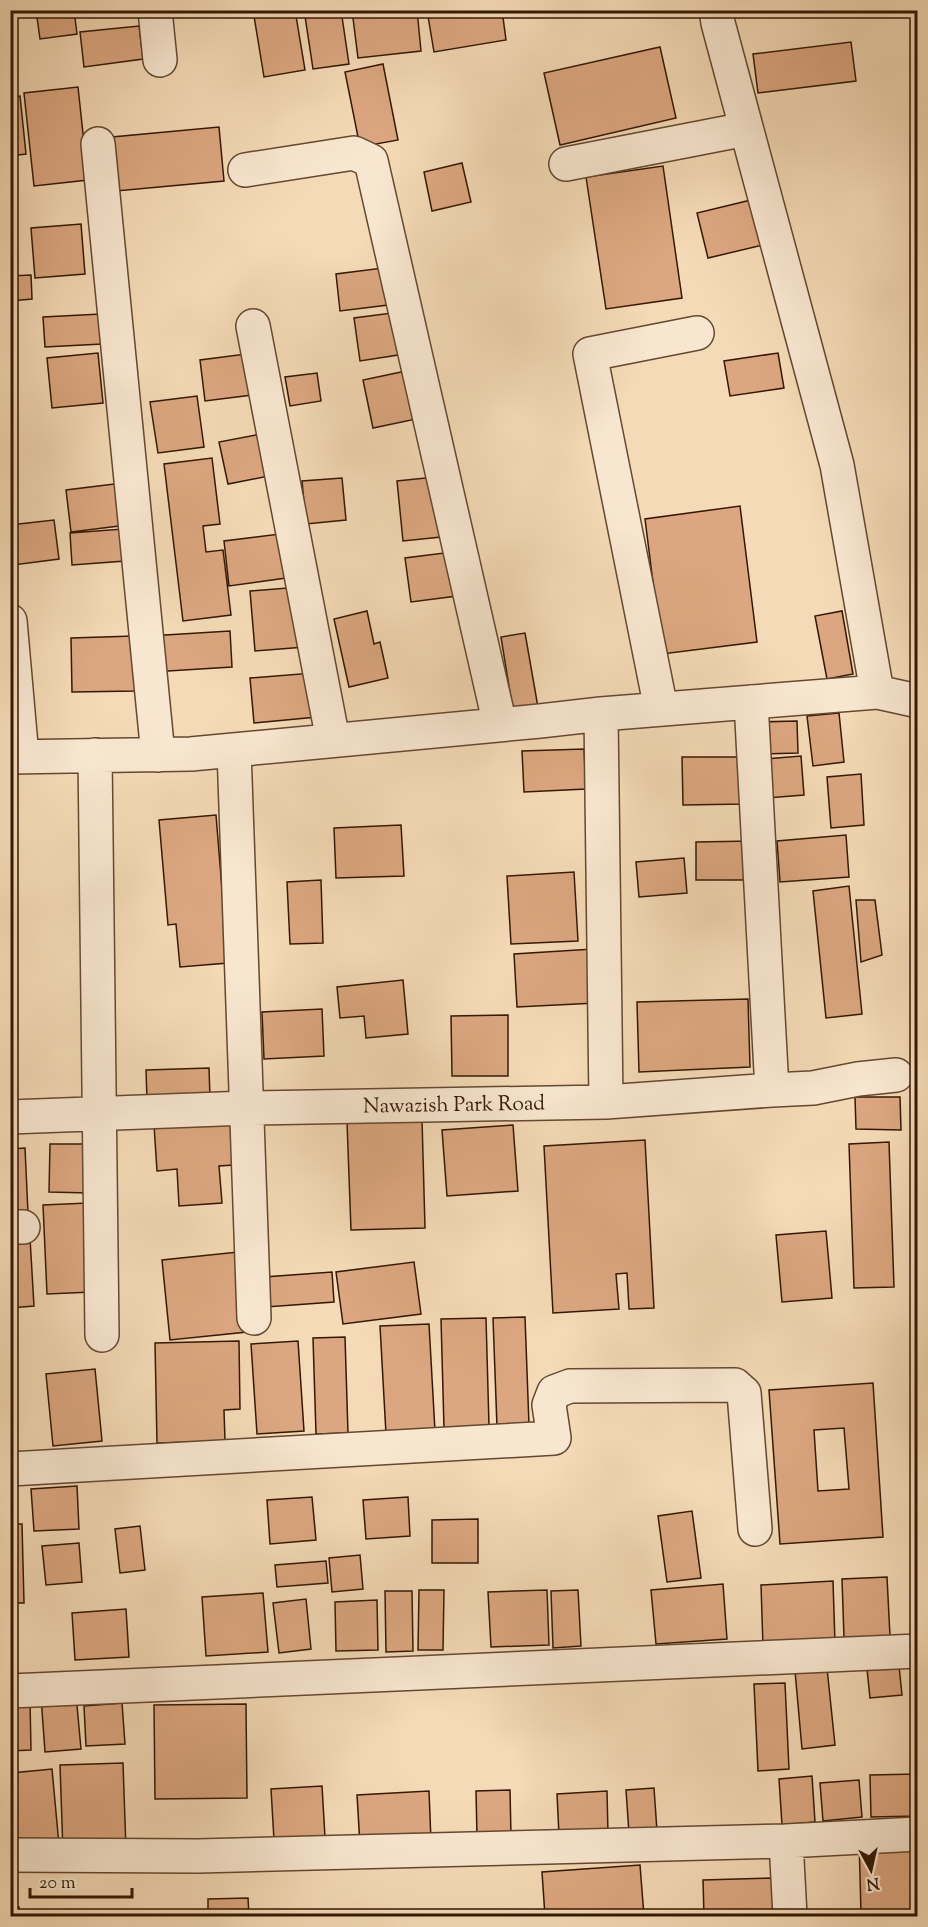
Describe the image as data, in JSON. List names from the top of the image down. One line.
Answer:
{"streets":{"street":["Nawazish Park Road"]},"scale_bar":"20 m","north":"bottom"}
